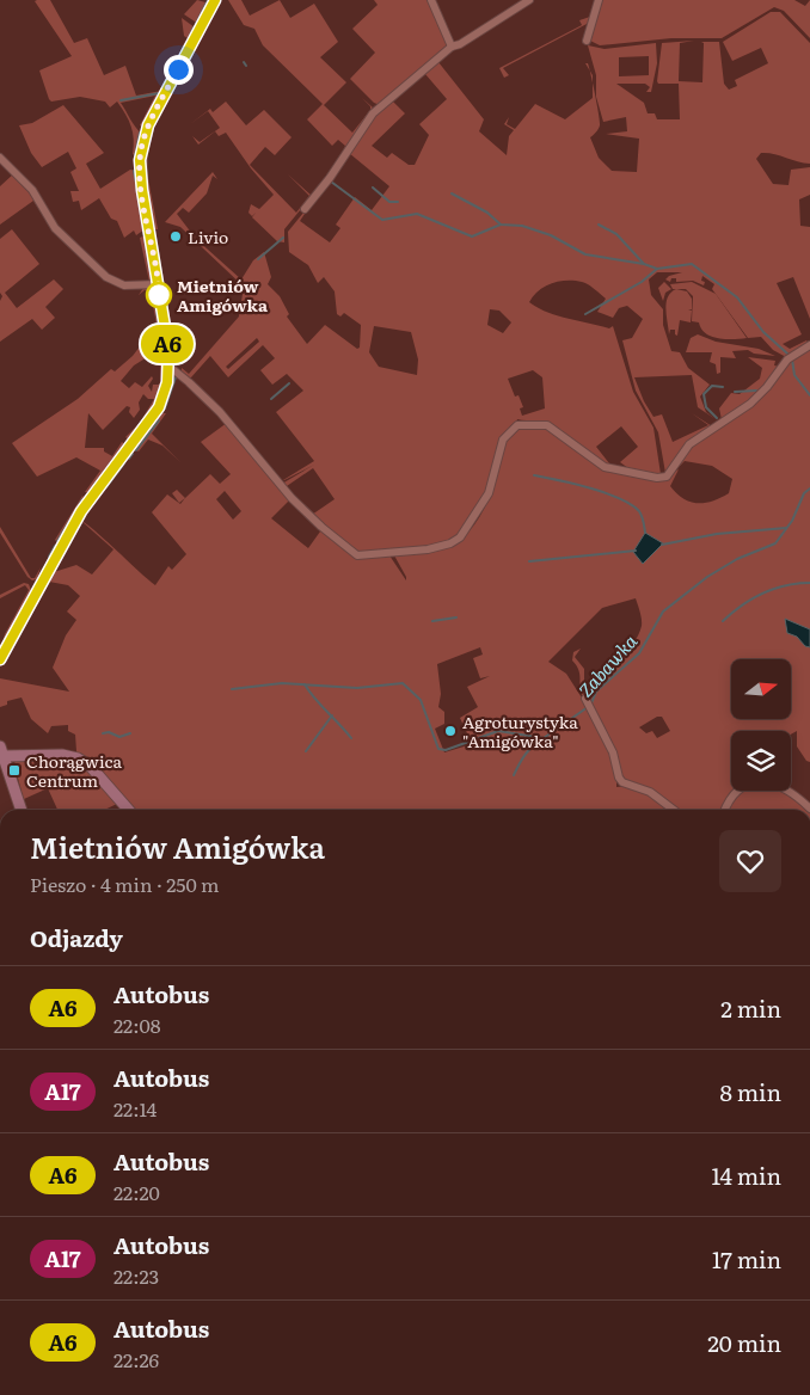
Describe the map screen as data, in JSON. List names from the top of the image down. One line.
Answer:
{"water":["Zabawka"],"places":{"other":["Livio","Mietniów Amigówka","Agroturystyka \"Amigówka\""],"transit":["Chorągwica Centrum"]},"lines":["bus line A6"],"north":"right","page":{"on_map":"A6","heading":[["Mietniów Amigówka","Pieszo · 4 min · 250 m"],"Odjazdy"],"list":[{"mark":"A6","name":"Autobus","note":"22:08","value":"2 min"},{"mark":"A17","name":"Autobus","note":"22:14","value":"8 min"},{"mark":"A6","name":"Autobus","note":"22:20","value":"14 min"},{"mark":"A17","name":"Autobus","note":"22:23","value":"17 min"},{"mark":"A6","name":"Autobus","note":"22:26","value":"20 min"}]}}
